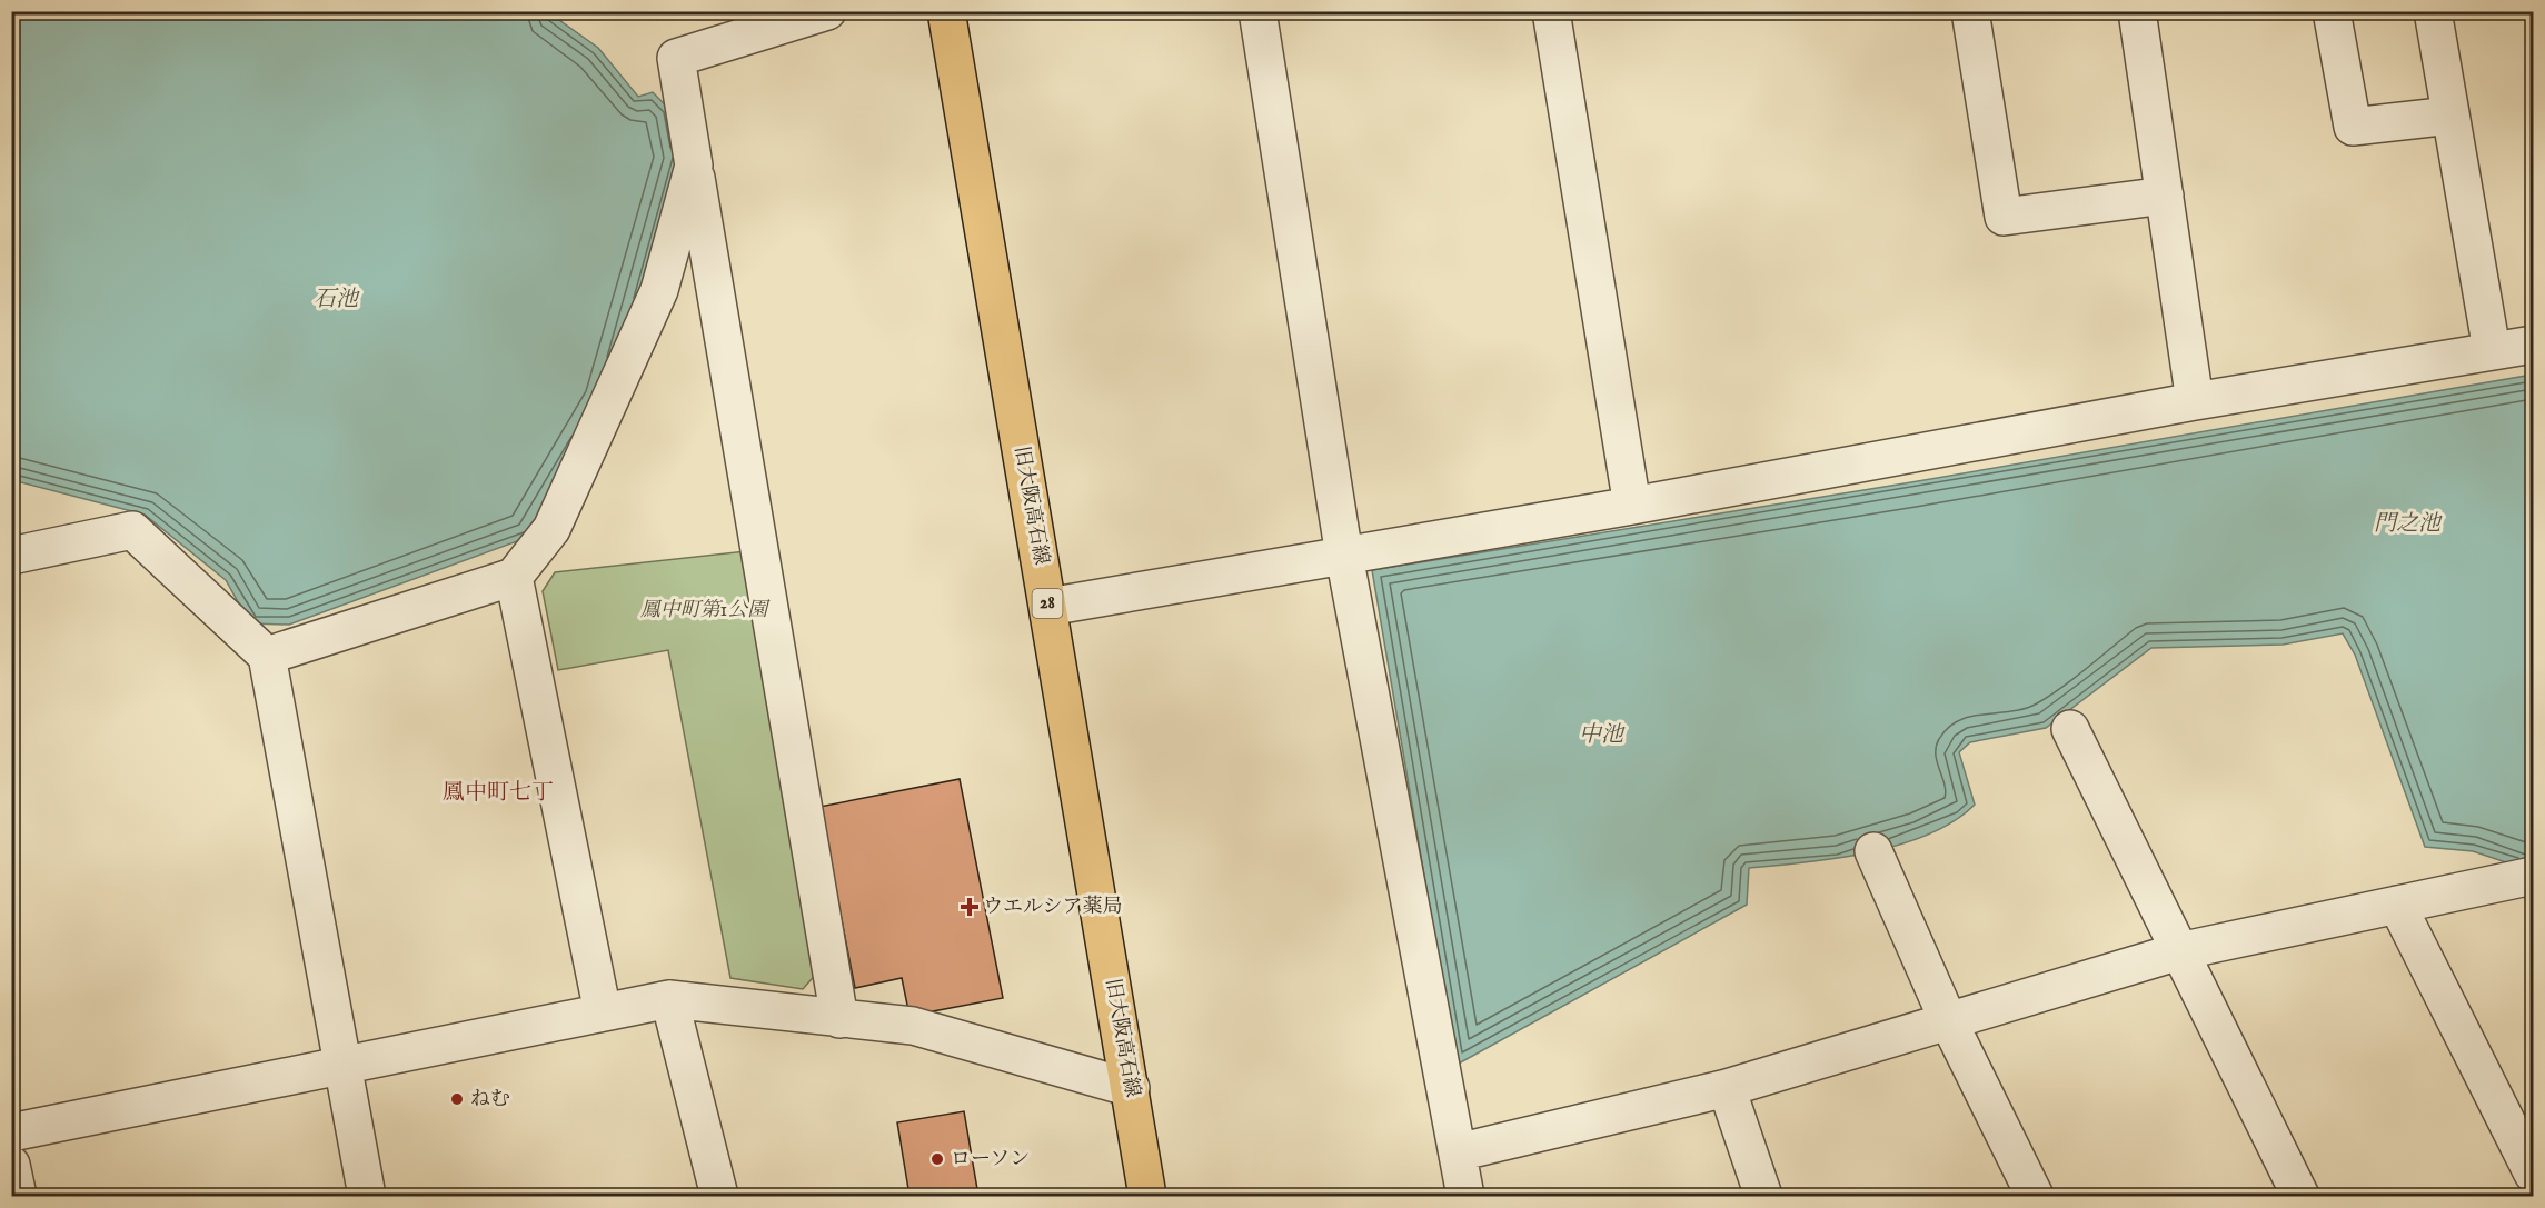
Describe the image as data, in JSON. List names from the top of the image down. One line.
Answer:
{"streets":{"main road":["旧大阪高石線","28"]},"districts":["鳳中町七丁"],"water":["石池","門之池","中池"],"parks":["鳳中町第1公園"],"places":{"health":["ウエルシア薬局"],"other":["ねむ","ローソン"]}}
